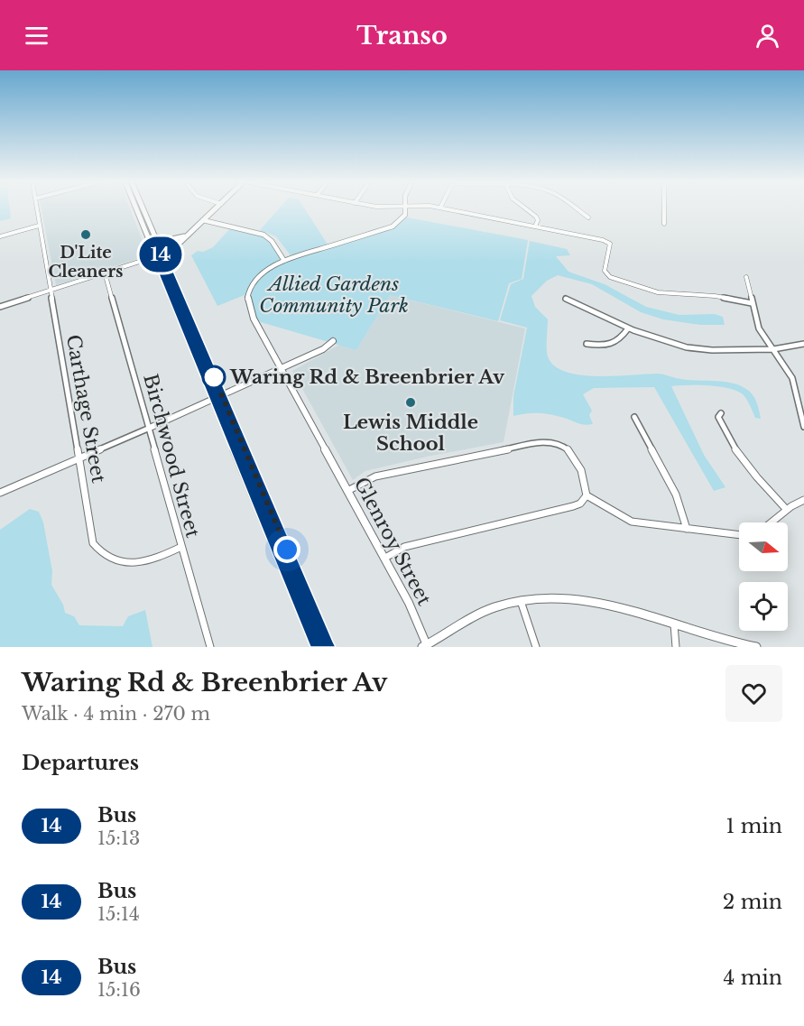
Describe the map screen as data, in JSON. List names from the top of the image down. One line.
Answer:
{"streets":{"street":["Carthage Street","Birchwood Street","Glenroy Street"]},"crossings":[["Carthage Street","Birchwood Street"]],"parks":["Allied Gardens Community Park"],"places":["D'Lite Cleaners","Waring Rd & Breenbrier Av","Lewis Middle School"],"lines":["bus line 14"],"north":"right","page":{"header":"Transo","on_map":"14","heading":[["Waring Rd & Breenbrier Av","Walk · 4 min · 270 m"],"Departures"],"list":[{"mark":"14","name":"Bus","note":"15:13","value":"1 min"},{"mark":"14","name":"Bus","note":"15:14","value":"2 min"},{"mark":"14","name":"Bus","note":"15:16","value":"4 min"}]}}
